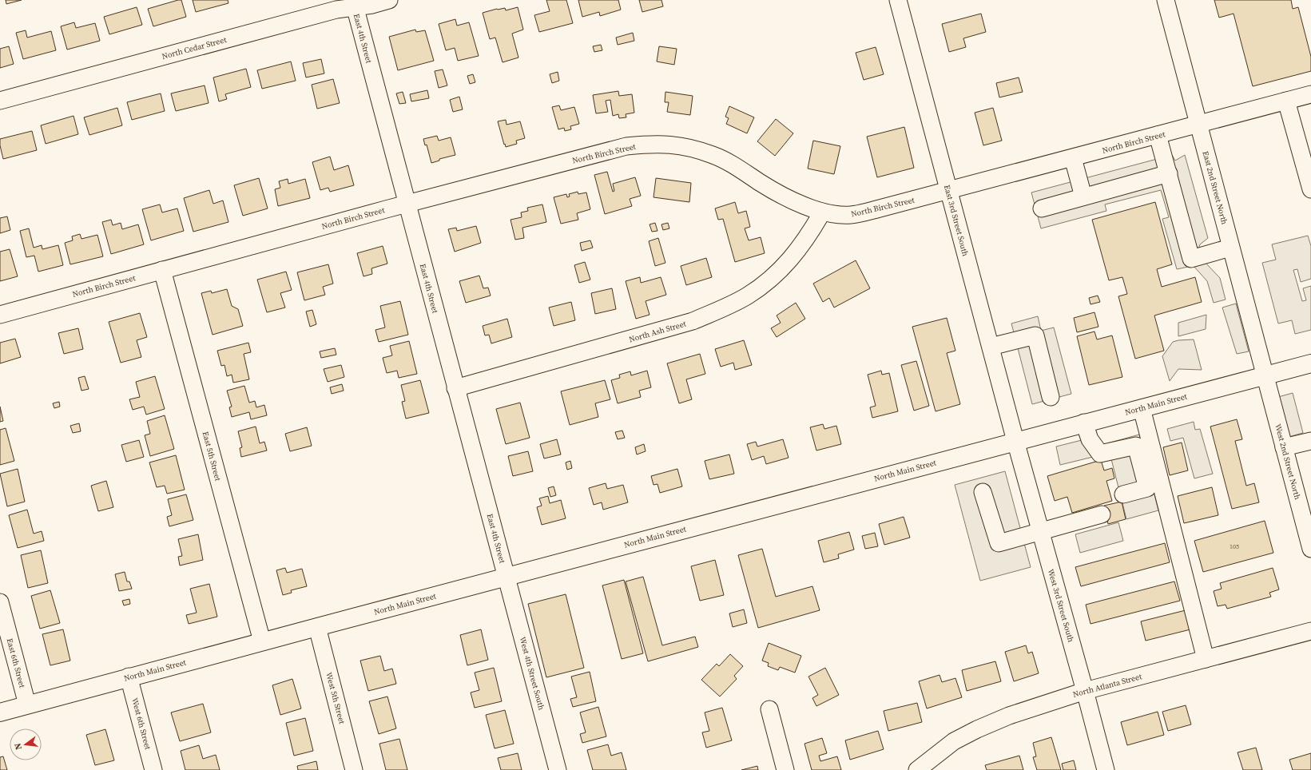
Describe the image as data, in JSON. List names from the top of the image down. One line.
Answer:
{"streets":{"main road":["North Main Street"],"street":["East 4th Street","North Cedar Street","North Birch Street","East 2nd Street North","East 3rd Street South","North Ash Street","East 5th Street","West 2nd Street North","West 3rd Street South","East 6th Street","West 4th Street South","North Atlanta Street","West 5th Street","West 6th Street"]},"crossings":[["East 4th Street","North Cedar Street"],["East 4th Street","North Birch Street"],["East 4th Street","North Ash Street"],["East 4th Street","North Main Street"],["East 4th Street","West 4th Street South"],["North Birch Street","East 2nd Street North"],["North Birch Street","East 3rd Street South"],["North Birch Street","North Ash Street"],["North Birch Street","East 5th Street"],["East 2nd Street North","North Main Street"],["East 2nd Street North","West 2nd Street North"],["East 3rd Street South","North Main Street"],["East 3rd Street South","West 3rd Street South"],["North Main Street","East 5th Street"],["North Main Street","West 2nd Street North"],["North Main Street","West 3rd Street South"],["North Main Street","East 6th Street"],["North Main Street","West 4th Street South"],["North Main Street","West 5th Street"],["North Main Street","West 6th Street"],["West 3rd Street South","North Atlanta Street"]],"house_numbers":["105"],"north":"left"}
